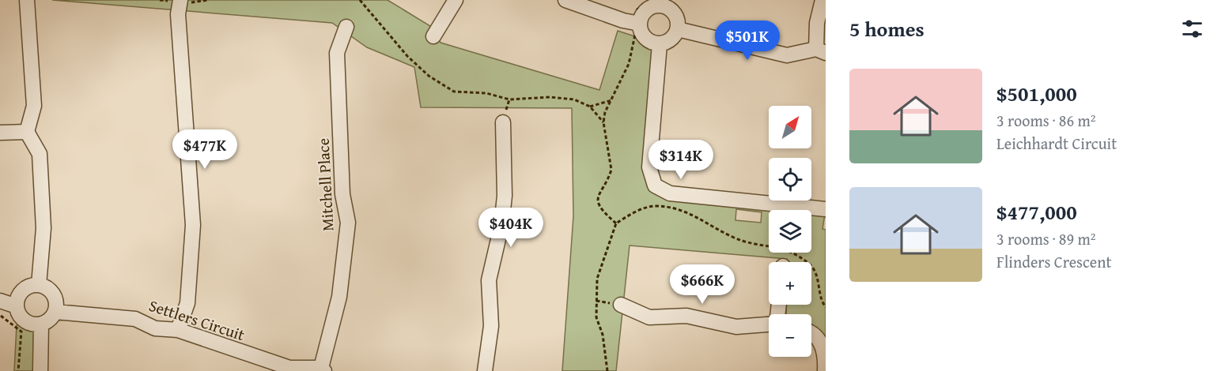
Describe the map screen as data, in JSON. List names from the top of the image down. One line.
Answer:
{"streets":{"street":["Mitchell Place","Settlers Circuit"]},"crossings":[["Mitchell Place","Settlers Circuit"]],"north":"top right","page":{"heading":"5 homes","price":["$501K","$477K","$314K","$404K","$666K"],"list":[{"name":"$501,000","note":"3 rooms · 86 m² · Leichhardt Circuit"},{"name":"$477,000","note":"3 rooms · 89 m² · Flinders Crescent"}],"map_buttons":["+","−"]}}
